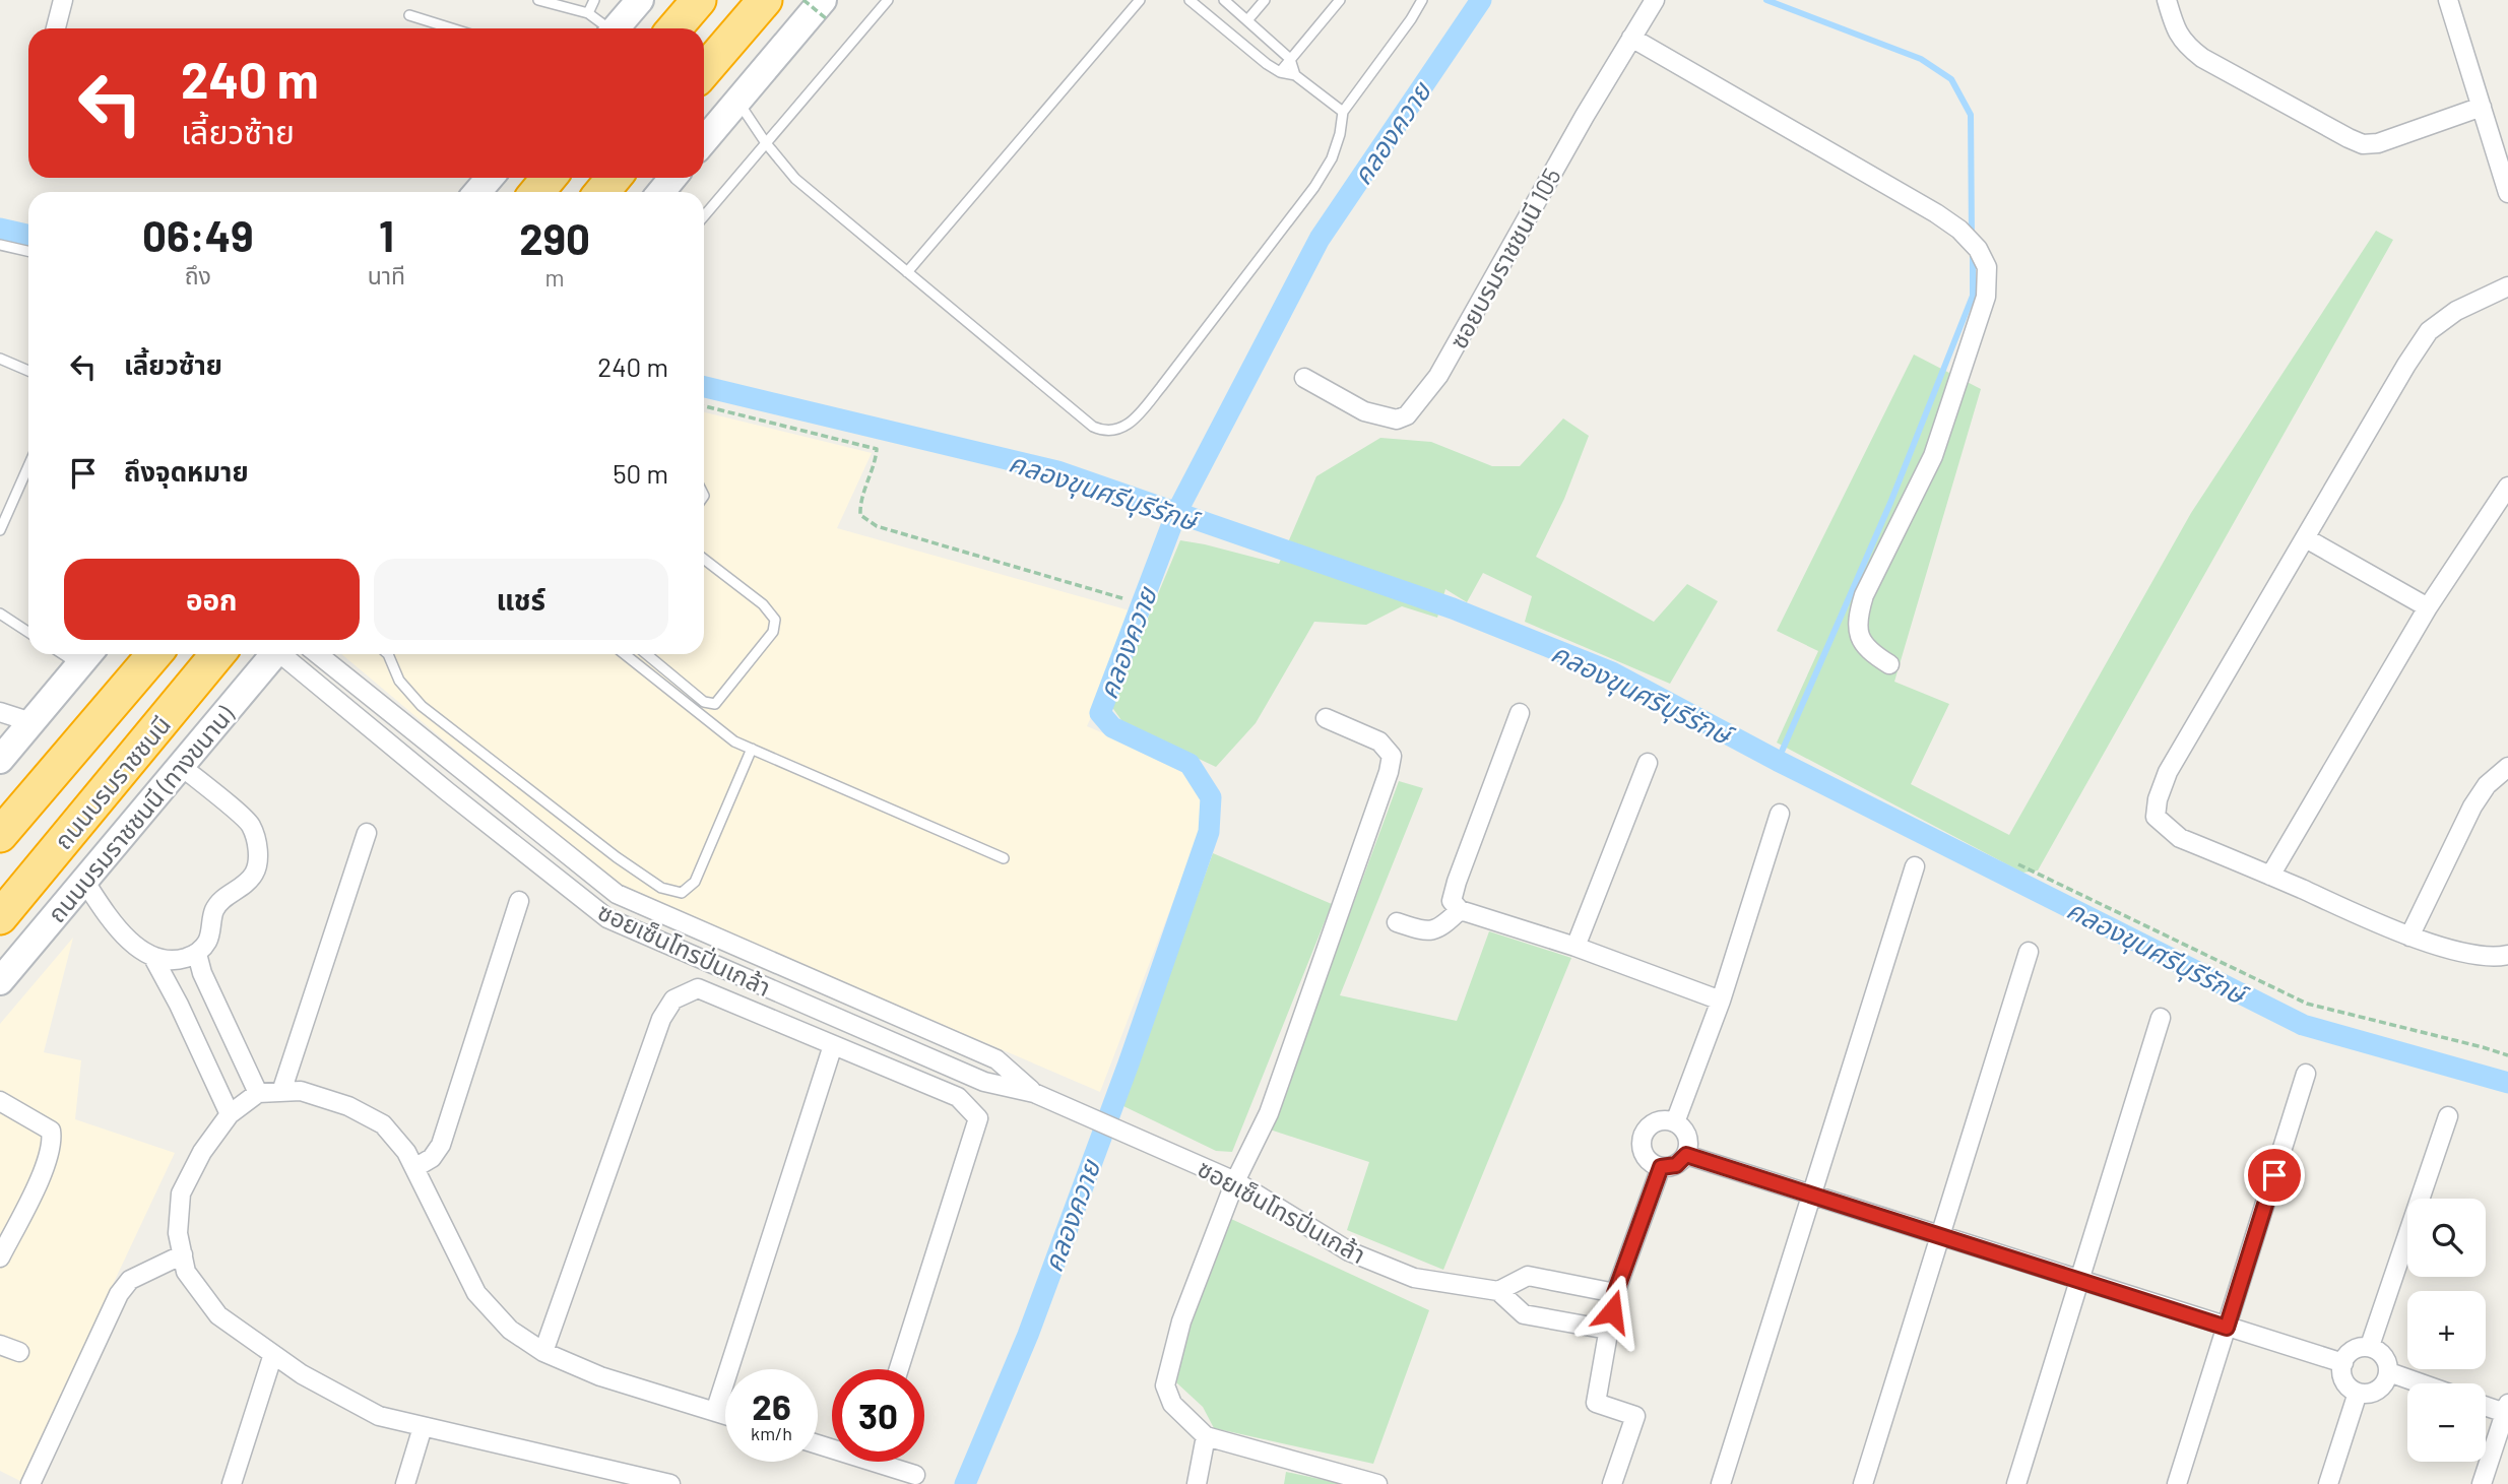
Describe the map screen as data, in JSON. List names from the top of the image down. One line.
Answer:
{"streets":{"highway":["ถนนบรมราชชนนี"],"main road":["ถนนบรมราชชนนี (ทางขนาน)"],"street":["ซอยบรมราชชนนี 105","ซอยเซ็นโทรปิ่นเกล้า"]},"water":["คลองควาย","คลองขุนศรีบุรีรักษ์"],"page":{"turn":["240 m","เลี้ยวซ้าย"],"eta":["06:49","ถึง","1","นาที","290","m"],"list":[{"name":"เลี้ยวซ้าย","value":"240 m"},{"name":"ถึงจุดหมาย","value":"50 m"}],"buttons":["ออก","แชร์"],"map_buttons":["+","−"],"speed":"26 km/h","limit":"30"}}
